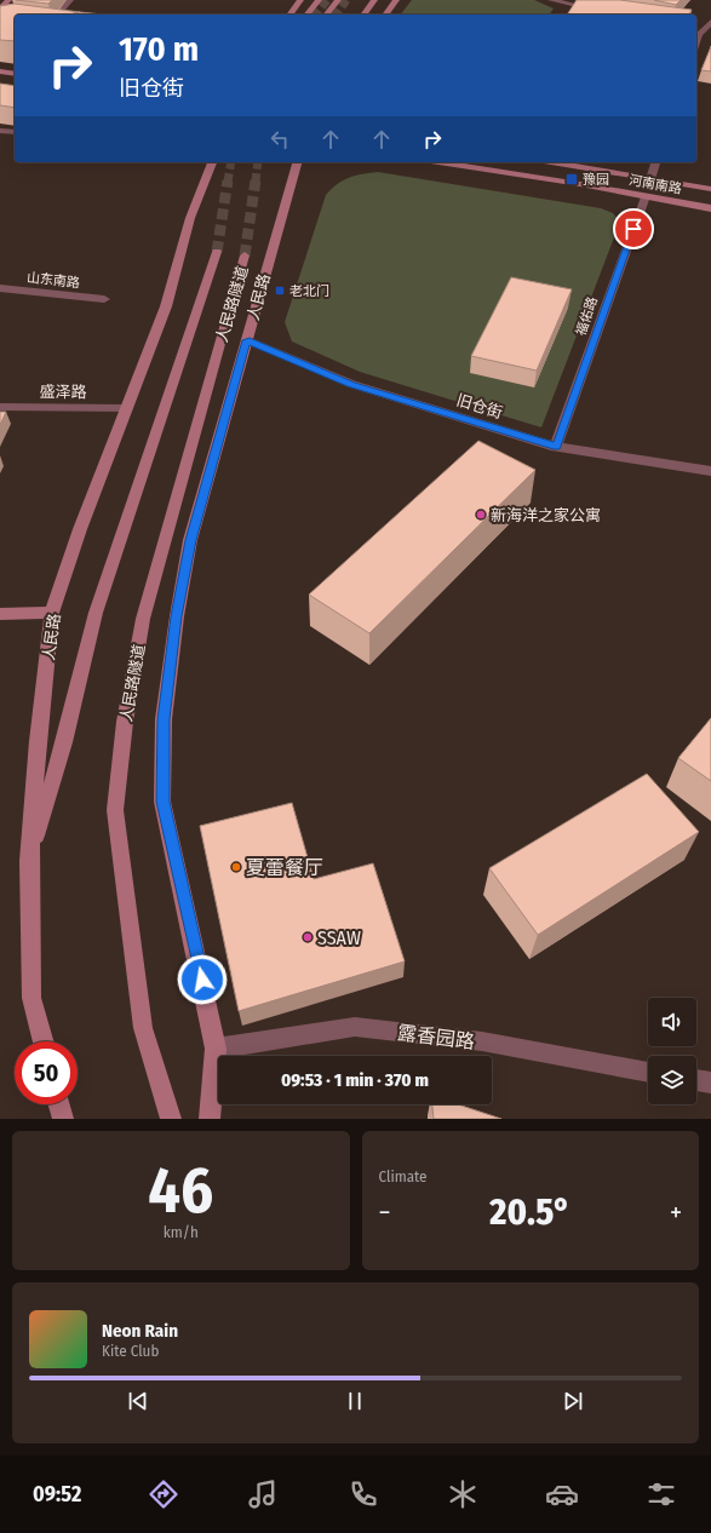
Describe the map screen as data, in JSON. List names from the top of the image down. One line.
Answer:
{"streets":{"main road":["河南南路","人民路","人民路隧道"],"street":["山东南路","福佑路","盛泽路","旧仓街","露香园路"]},"crossings":[["河南南路","福佑路"],["人民路","人民路隧道"],["人民路","盛泽路"],["人民路","旧仓街"],["人民路","露香园路"],["福佑路","旧仓街"]],"places":{"transit":["豫园","老北门"],"other":["新海洋之家公寓","夏蕾餐厅","SSAW"]},"page":{"turn":["170 m","旧仓街"],"limit":"50","trip":"09:53 · 1 min · 370 m","tile":[["46","km/h"],"Climate"],"heat":["−","20.5°","+"],"song":["Neon Rain","Kite Club"],"tabs":"09:52"}}
